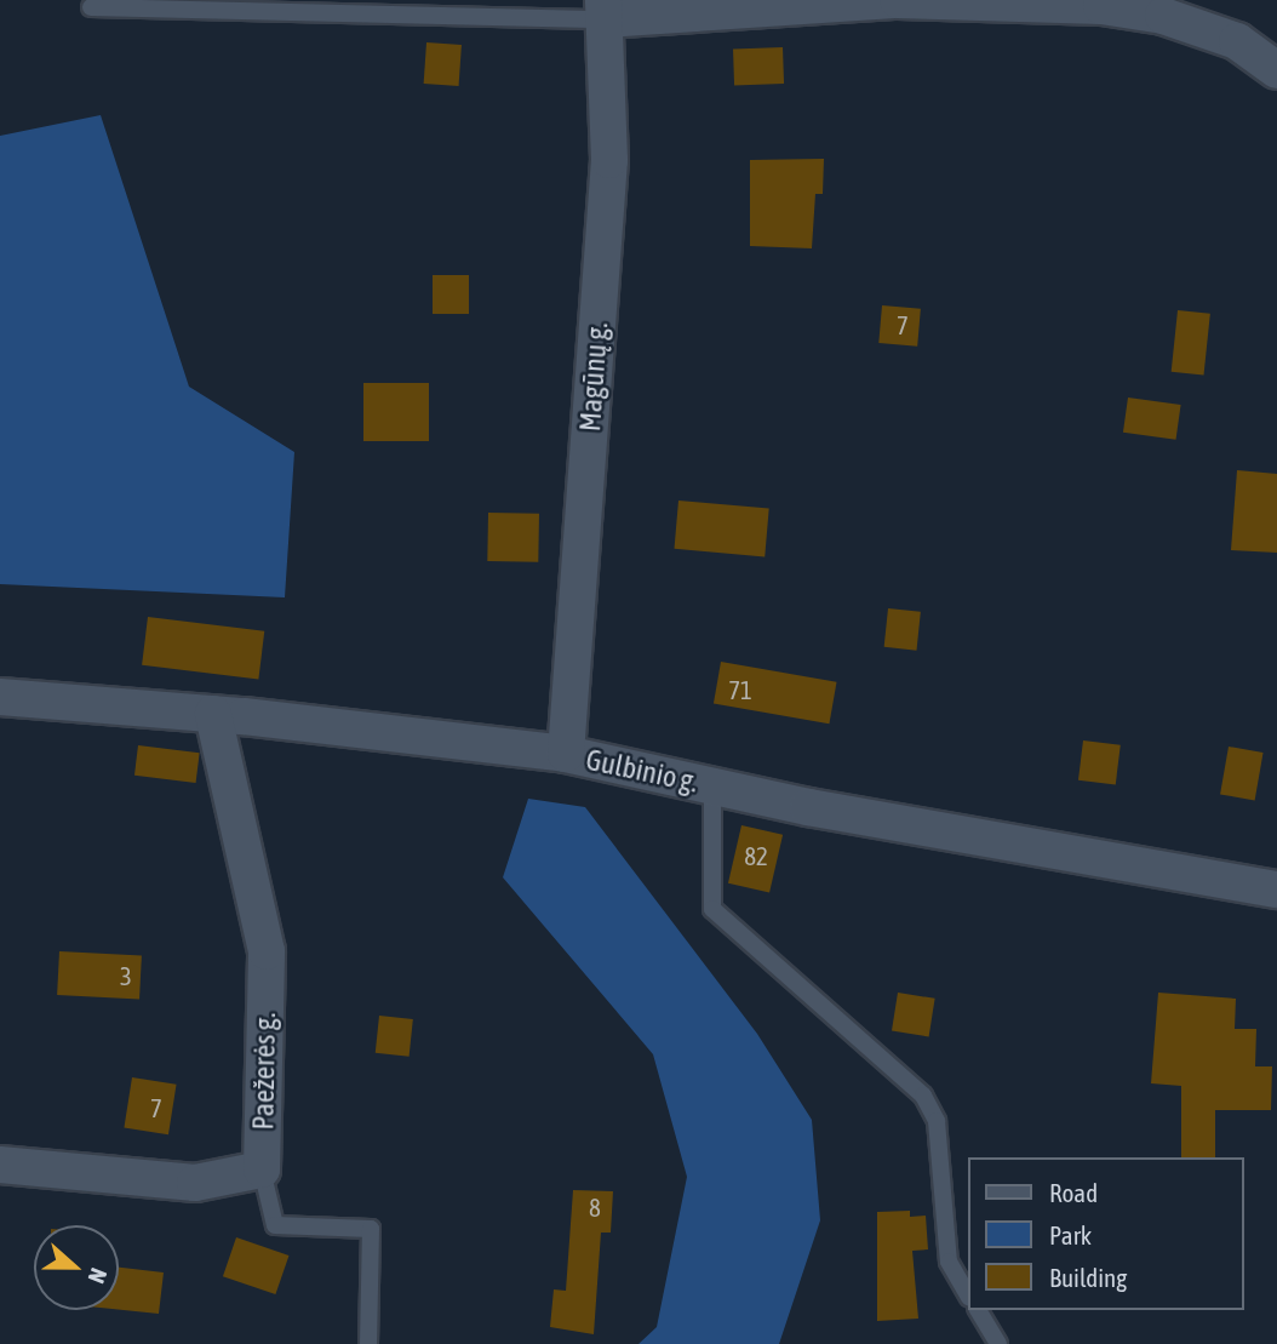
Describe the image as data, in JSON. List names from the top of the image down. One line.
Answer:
{"streets":{"street":["Magūnų g.","Gulbinio g.","Paežerės g."]},"crossings":[["Magūnų g.","Gulbinio g."],["Gulbinio g.","Paežerės g."]],"house_numbers":["7","71","82","3","7","8"],"legend":["Road","Park","Building"],"north":"right"}
